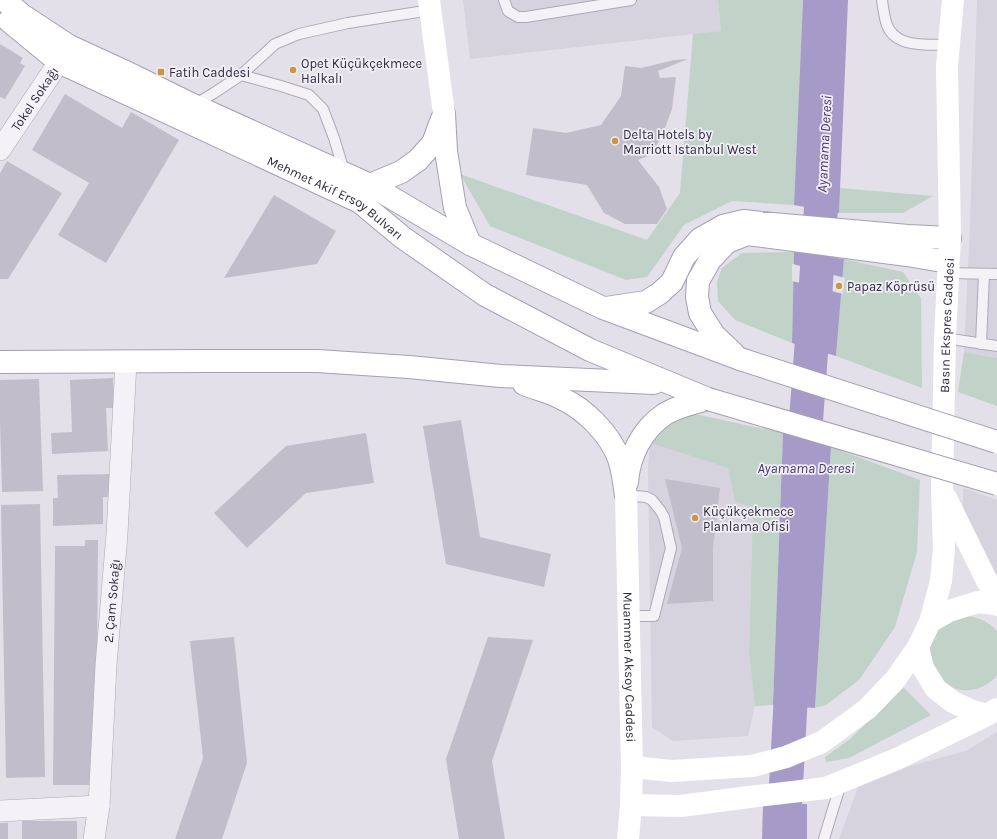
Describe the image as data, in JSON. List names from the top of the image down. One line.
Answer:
{"streets":{"main road":["Mehmet Akif Ersoy Bulvarı","Basın Ekspres Caddesi","Muammer Aksoy Caddesi"],"street":["Tokel Sokağı","2. Çam Sokağı"]},"crossings":[["Tokel Sokağı","Mehmet Akif Ersoy Bulvarı"],["Mehmet Akif Ersoy Bulvarı","2. Çam Sokağı"],["Basın Ekspres Caddesi","Muammer Aksoy Caddesi"]],"water":["Ayamama Deresi"],"places":{"other":["Opet Küçükçekmece Halkalı","Delta Hotels by Marriott Istanbul West","Papaz Köprüsü","Küçükçekmece Planlama Ofisi"],"transit":["Fatih Caddesi"]}}
